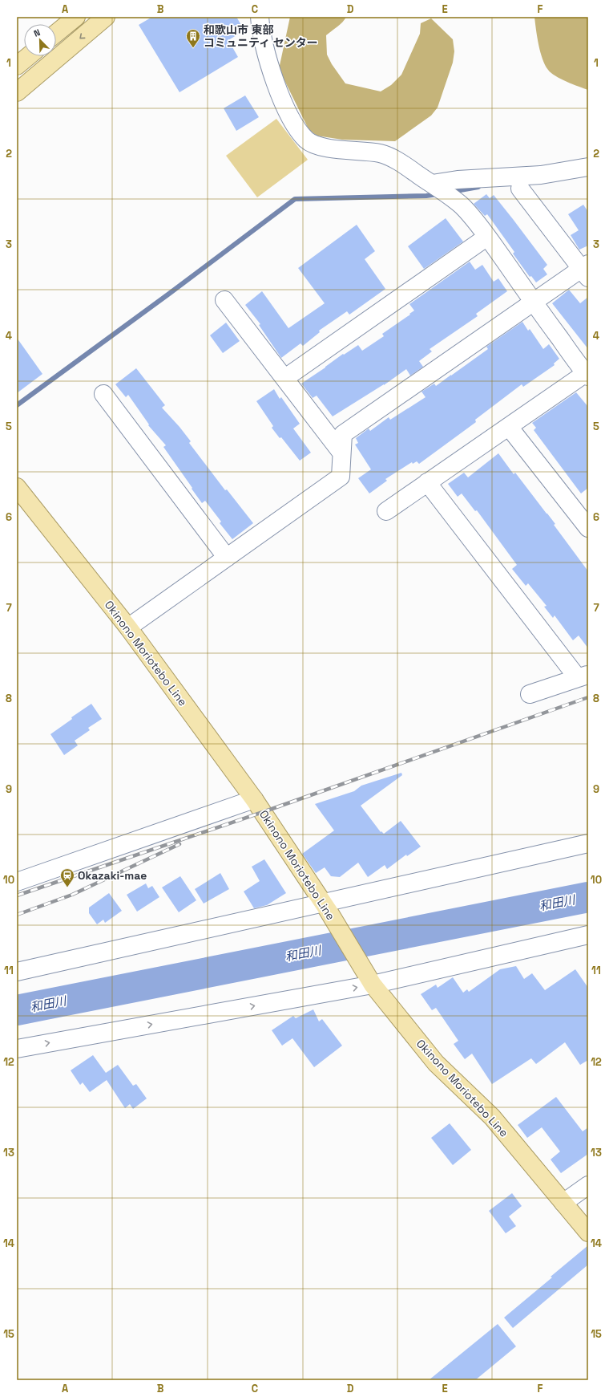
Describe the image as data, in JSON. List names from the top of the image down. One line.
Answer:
{"streets":{"main road":["Okinono Moriotebo Line"]},"water":["和田川"],"places":{"building":["和歌山市 東部 コミュニティ センター"],"station":["Okazaki-mae"]},"north":"top left","grid":{"columns":["A","B","C","D","E","F"],"rows":["1","2","3","4","5","6","7","8","9","10","11","12","13","14","15"]}}
